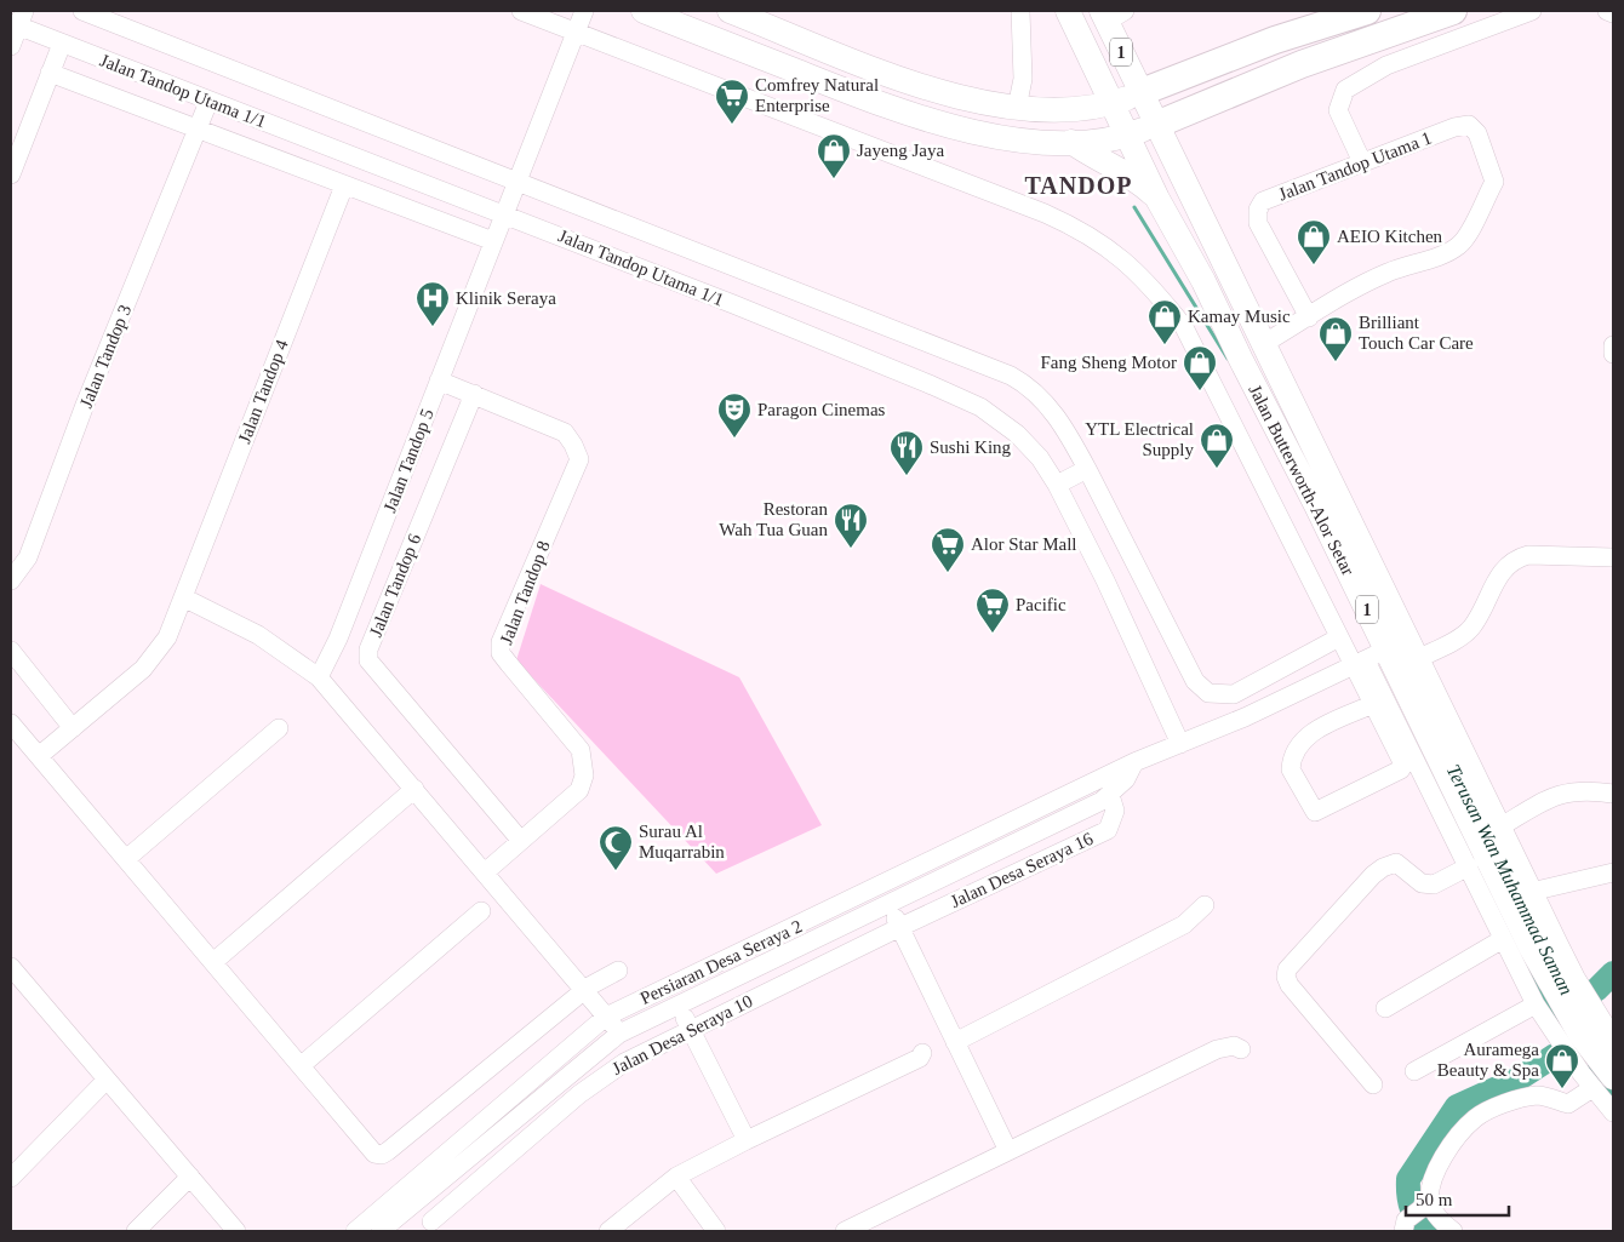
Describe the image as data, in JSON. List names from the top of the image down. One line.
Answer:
{"streets":{"main road":["1","Jalan Butterworth-Alor Setar"],"street":["Jalan Tandop Utama 1/1","Jalan Tandop Utama 1","Jalan Tandop 3","Jalan Tandop 4","Jalan Tandop 5","Jalan Tandop 6","Jalan Tandop 8","Jalan Desa Seraya 16","Persiaran Desa Seraya 2","Jalan Desa Seraya 10"]},"crossings":[["1","Jalan Butterworth-Alor Setar"],["Jalan Tandop Utama 1/1","Jalan Tandop 3"],["Jalan Tandop Utama 1/1","Jalan Tandop 5"],["Jalan Tandop 6","Jalan Tandop 8"],["Jalan Desa Seraya 16","Persiaran Desa Seraya 2"],["Jalan Desa Seraya 16","Jalan Desa Seraya 10"]],"districts":["TANDOP"],"water":["Terusan Wan Muhammad Saman"],"places":{"supermarket":["Comfrey Natural Enterprise","Alor Star Mall","Pacific"],"shop":["Jayeng Jaya","AEIO Kitchen","Kamay Music","Brilliant Touch Car Care","Fang Sheng Motor","YTL Electrical Supply","Auramega Beauty & Spa"],"hospital":["Klinik Seraya"],"theatre":["Paragon Cinemas"],"restaurant":["Sushi King","Restoran Wah Tua Guan"],"mosque":["Surau Al Muqarrabin"]},"scale_bar":"50 m"}
